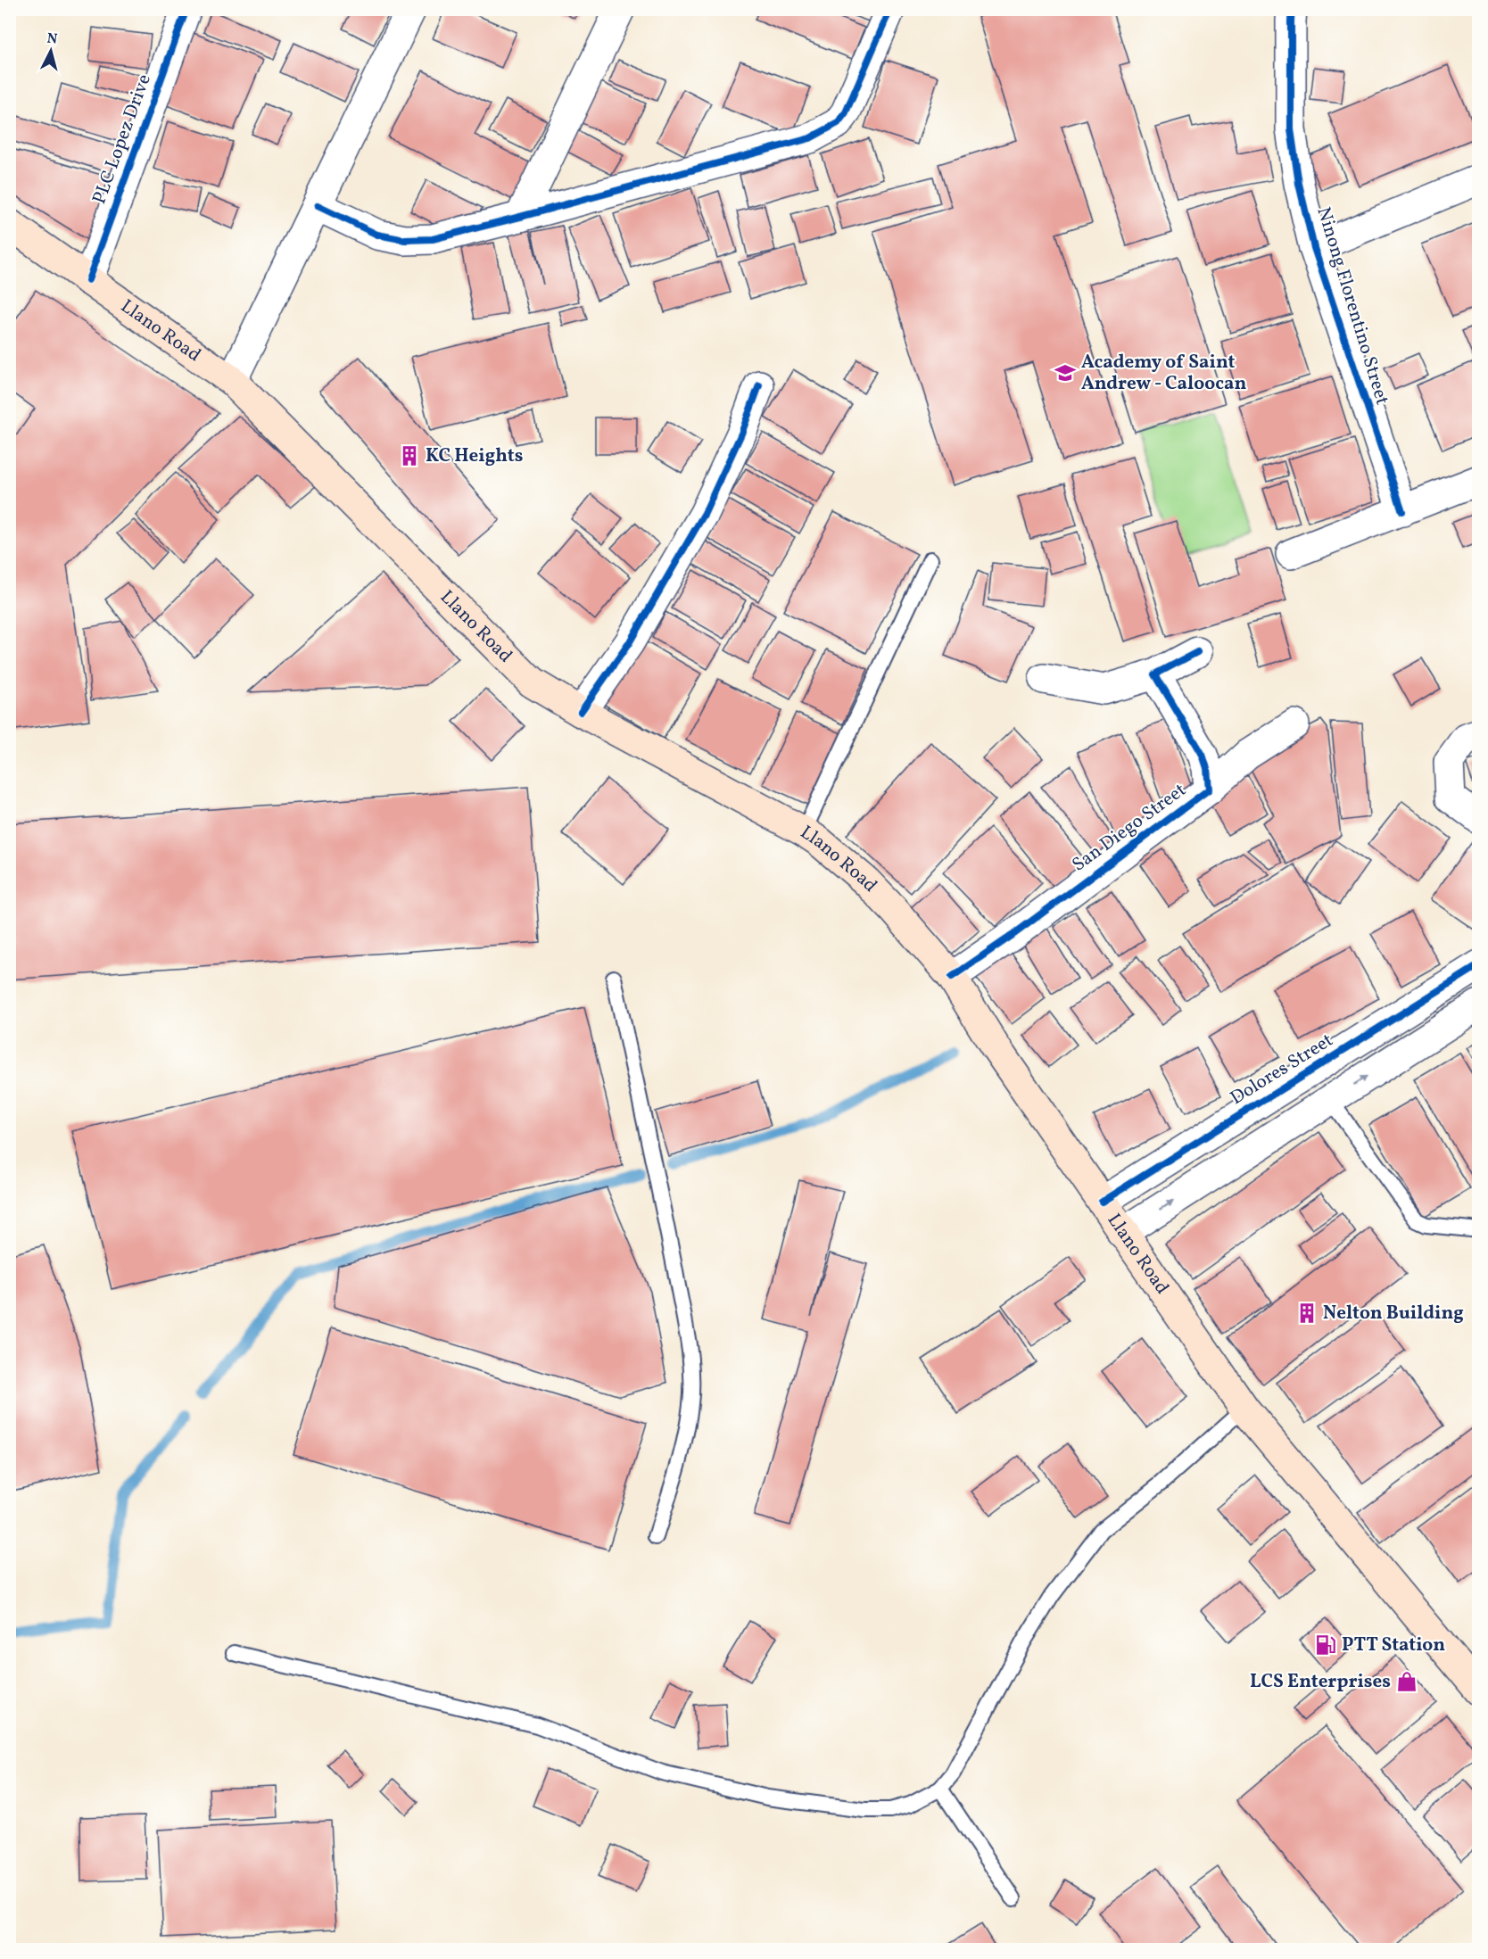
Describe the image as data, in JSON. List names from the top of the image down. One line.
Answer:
{"streets":{"main road":["Llano Road"],"street":["PLC Lopez Drive","Ninong Florentino Street","San Diego Street","Dolores Street"]},"crossings":[["PLC Lopez Drive","Llano Road"],["Llano Road","San Diego Street"],["Llano Road","Dolores Street"]],"places":{"school or university":["Academy of Saint Andrew - Caloocan"],"building":["KC Heights","Nelton Building"],"fuel station":["PTT Station"],"shop":["LCS Enterprises"]},"north":"top"}
